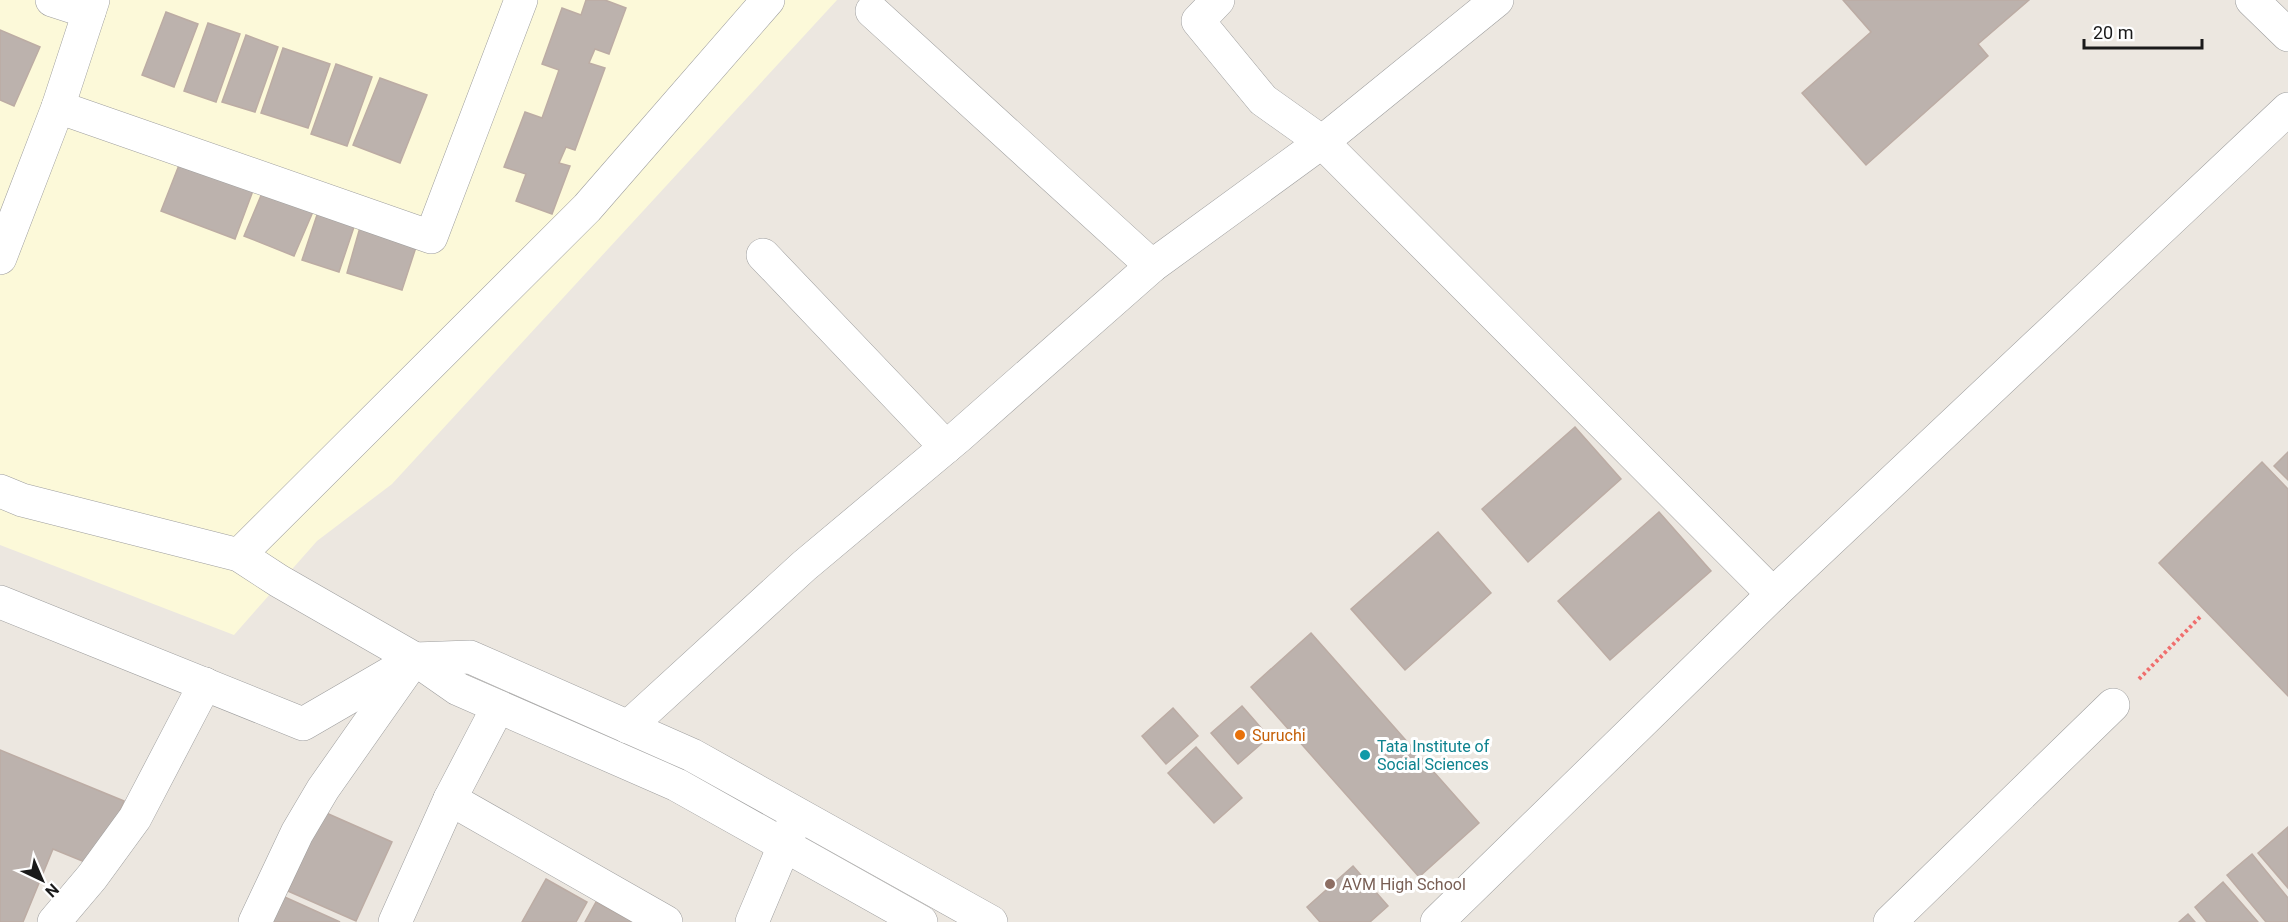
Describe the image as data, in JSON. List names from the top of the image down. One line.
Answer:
{"places":["Suruchi","Tata Institute of Social Sciences","AVM High School"],"scale_bar":"20 m","north":"bottom right"}
